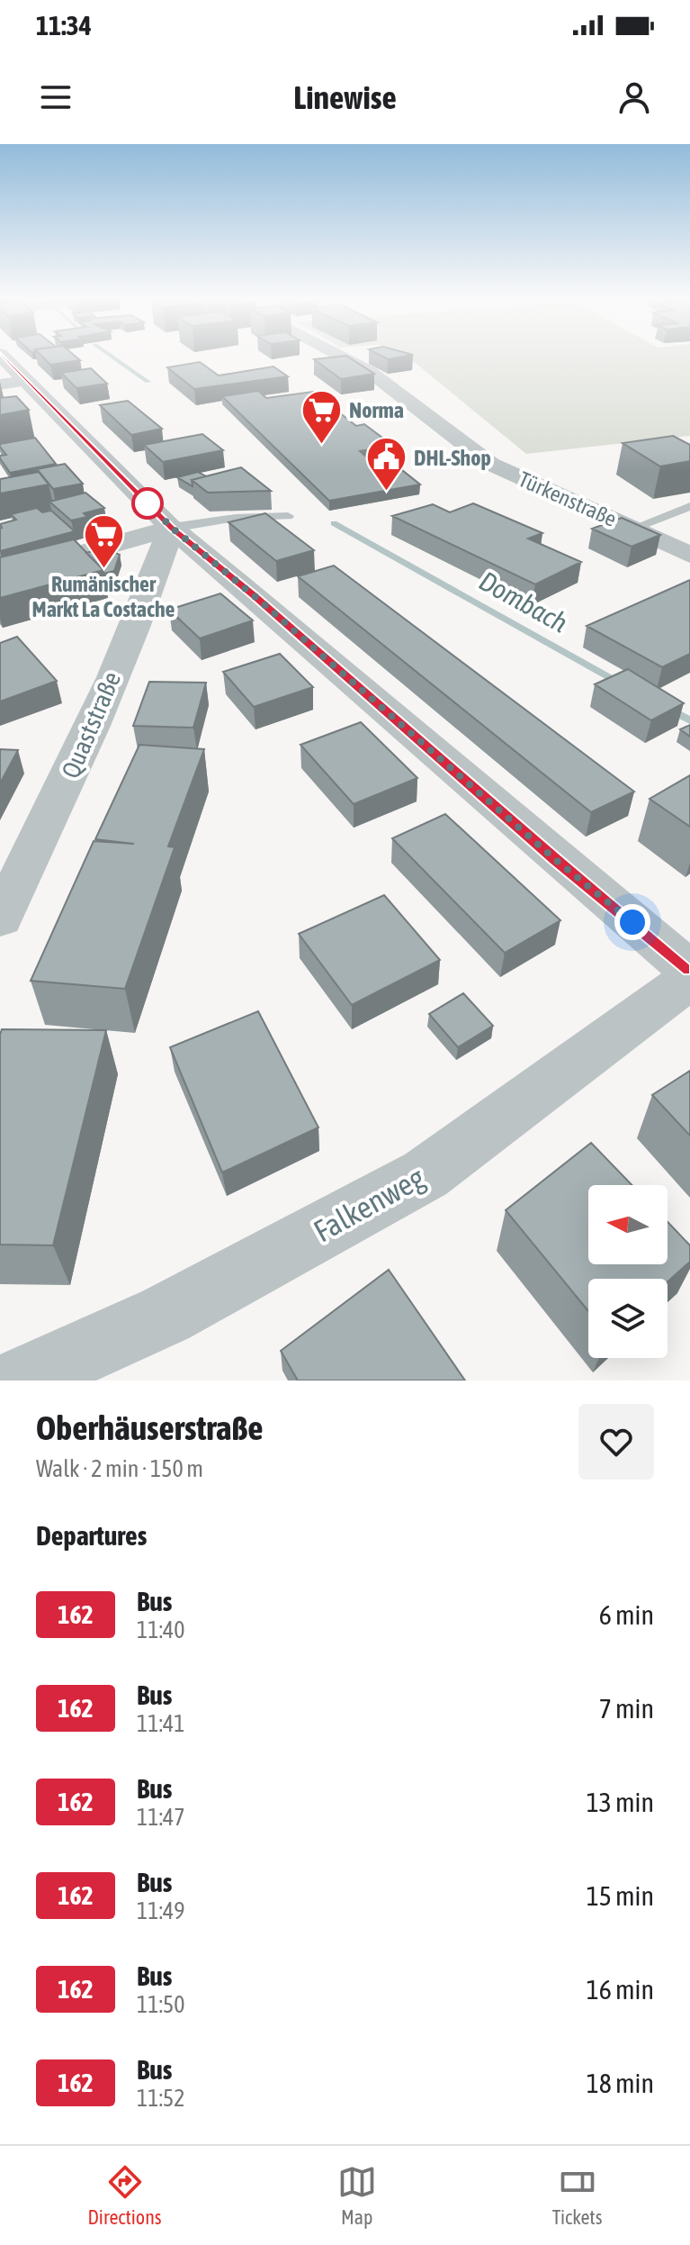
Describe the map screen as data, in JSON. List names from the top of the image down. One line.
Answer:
{"streets":{"street":["Türkenstraße","Quaststraße","Falkenweg"]},"water":["Dombach"],"places":{"supermarket":["Norma","Rumänischer Markt La Costache"],"public building":["DHL-Shop"]},"lines":["bus line 162"],"north":"left","page":{"status":"11:34","header":"Linewise","heading":[["Oberhäuserstraße","Walk · 2 min · 150 m"],"Departures"],"list":[{"mark":"162","name":"Bus","note":"11:40","value":"6 min"},{"mark":"162","name":"Bus","note":"11:41","value":"7 min"},{"mark":"162","name":"Bus","note":"11:47","value":"13 min"},{"mark":"162","name":"Bus","note":"11:49","value":"15 min"},{"mark":"162","name":"Bus","note":"11:50","value":"16 min"},{"mark":"162","name":"Bus","note":"11:52","value":"18 min"}],"tabs":["Directions","Map","Tickets"]}}
